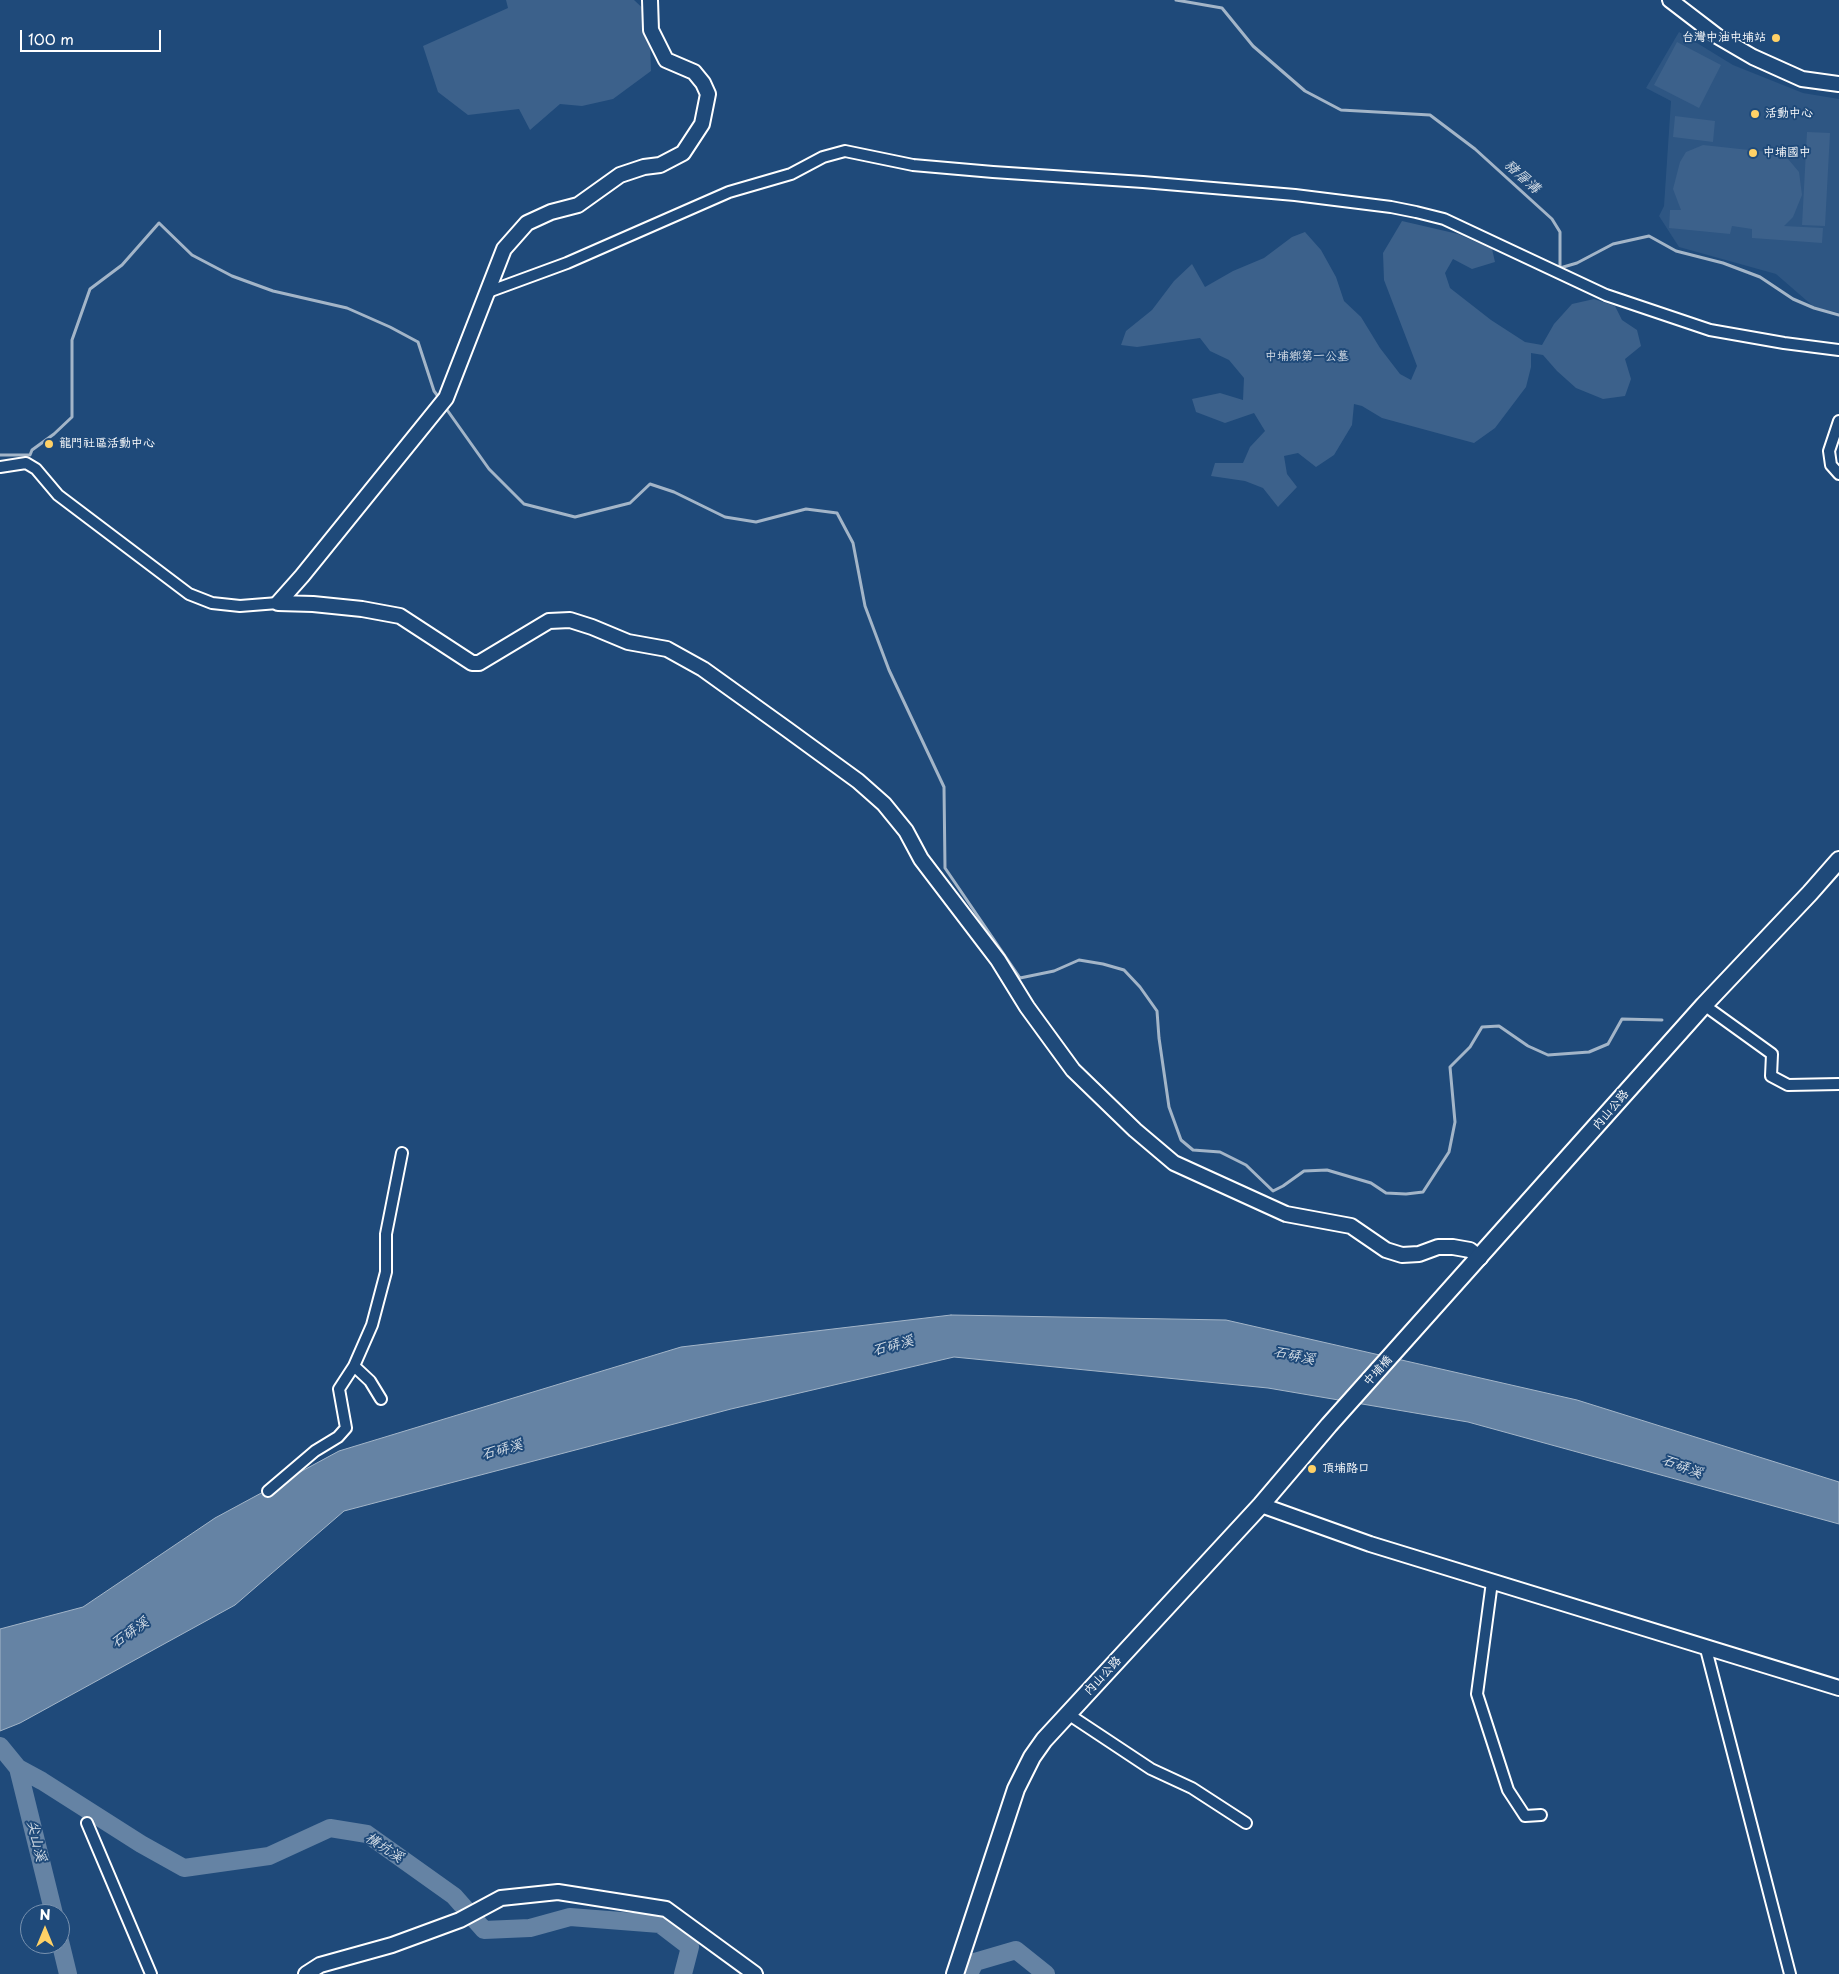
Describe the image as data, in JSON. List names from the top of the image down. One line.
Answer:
{"streets":{"main road":["內山公路","中埔橋"]},"crossings":[["內山公路","中埔橋"]],"water":["豬屠溝","石硦溪","尖山溪","橫坑溪"],"parks":["中埔鄉第一公墓"],"places":["台灣中油中埔站","活動中心","中埔國中","龍門社區活動中心","頂埔路口"],"scale_bar":"100 m","north":"top"}
